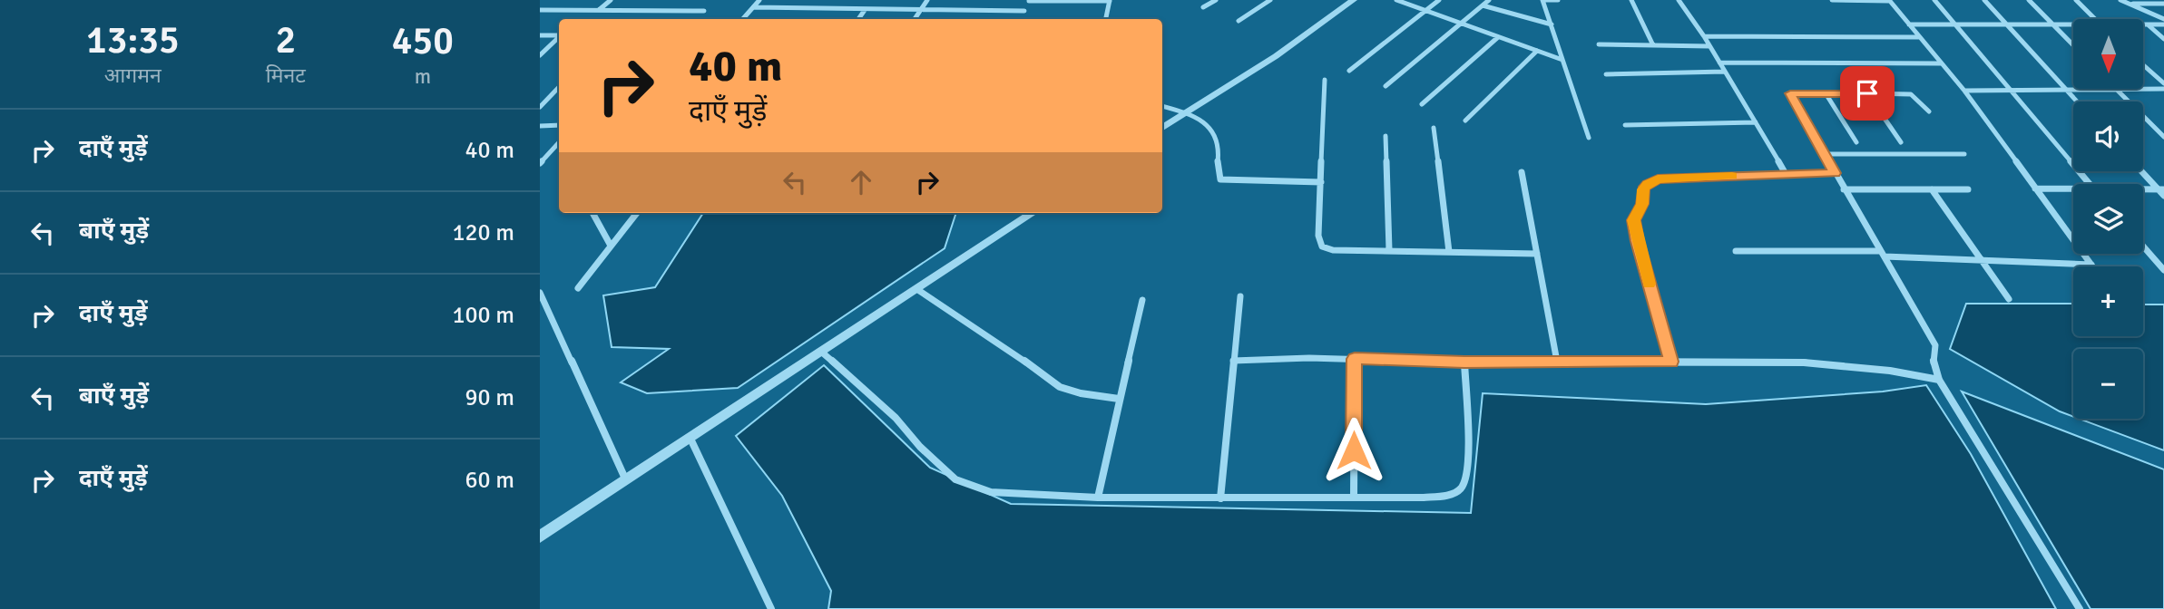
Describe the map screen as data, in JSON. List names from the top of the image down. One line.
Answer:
{"north":"bottom","page":{"eta":["13:35","आगमन","2","मिनट","450","m"],"map_buttons":["+","−"],"turn":["40 m","दाएँ मुड़ें"],"list":[{"name":"दाएँ मुड़ें","value":"40 m"},{"name":"बाएँ मुड़ें","value":"120 m"},{"name":"दाएँ मुड़ें","value":"100 m"},{"name":"बाएँ मुड़ें","value":"90 m"},{"name":"दाएँ मुड़ें","value":"60 m"}]}}
